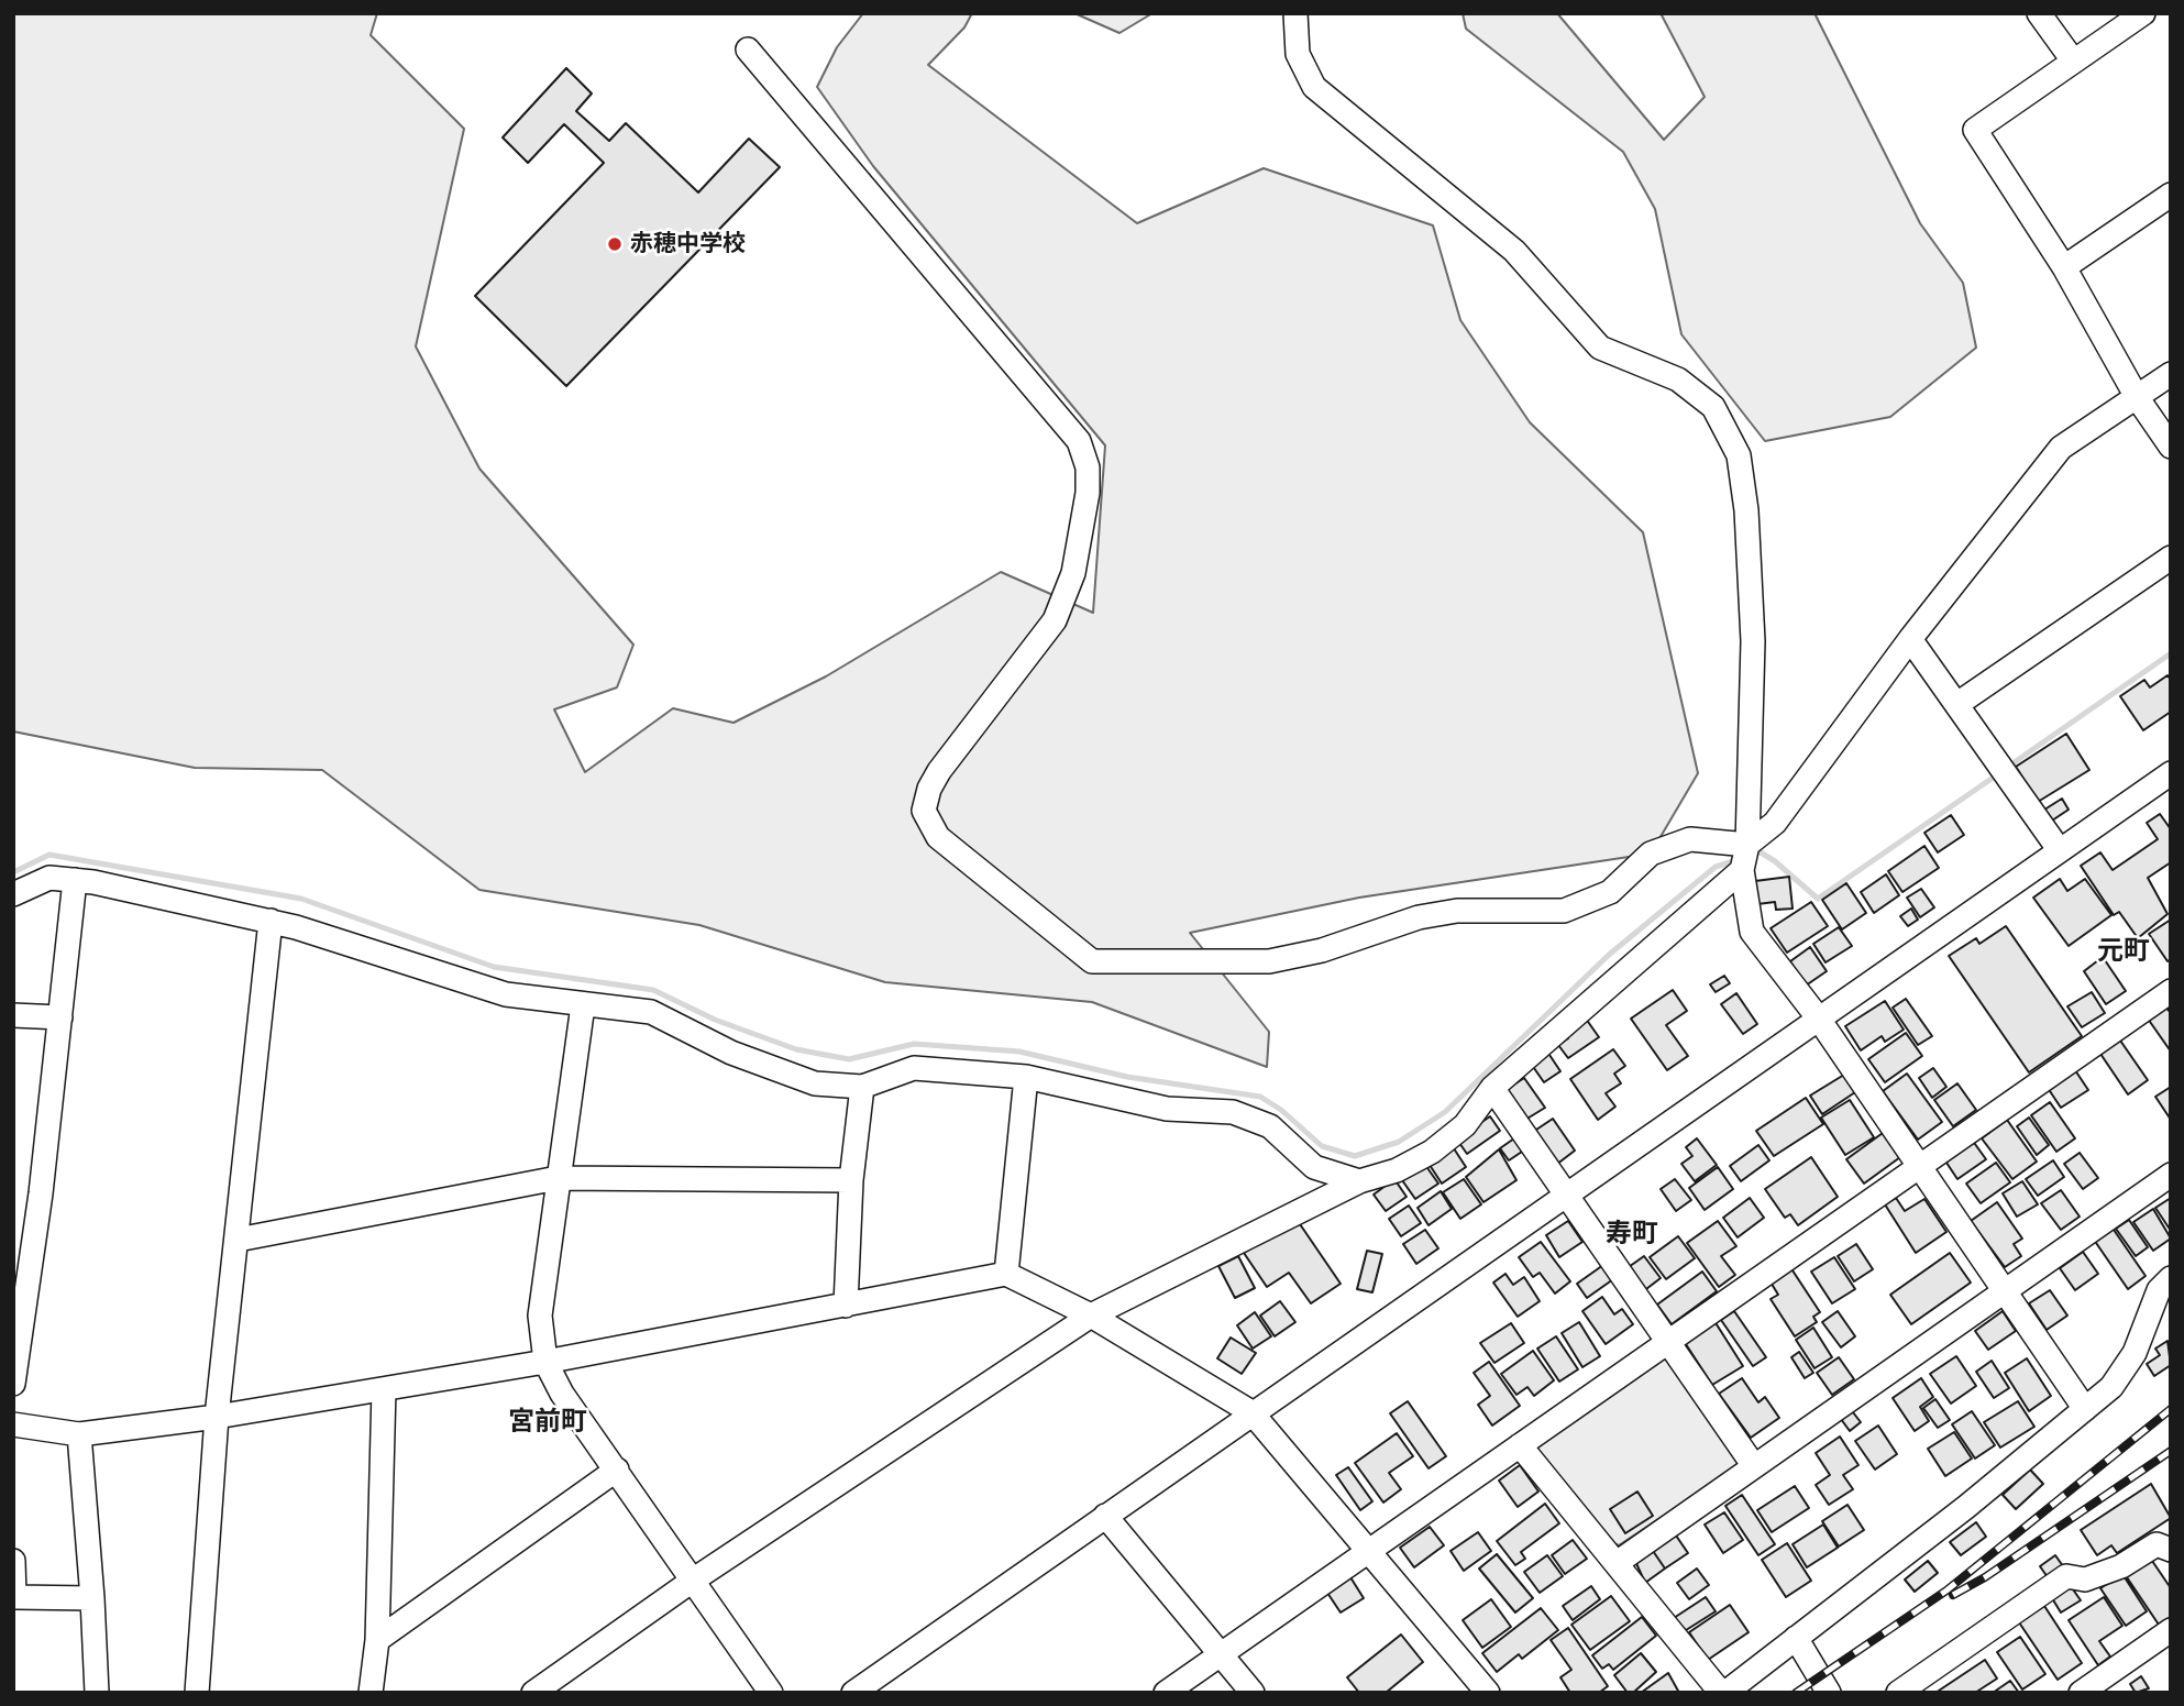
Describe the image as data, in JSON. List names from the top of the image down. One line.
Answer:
{"districts":["元町","寿町","宮前町"],"places":["赤穂中学校"]}
